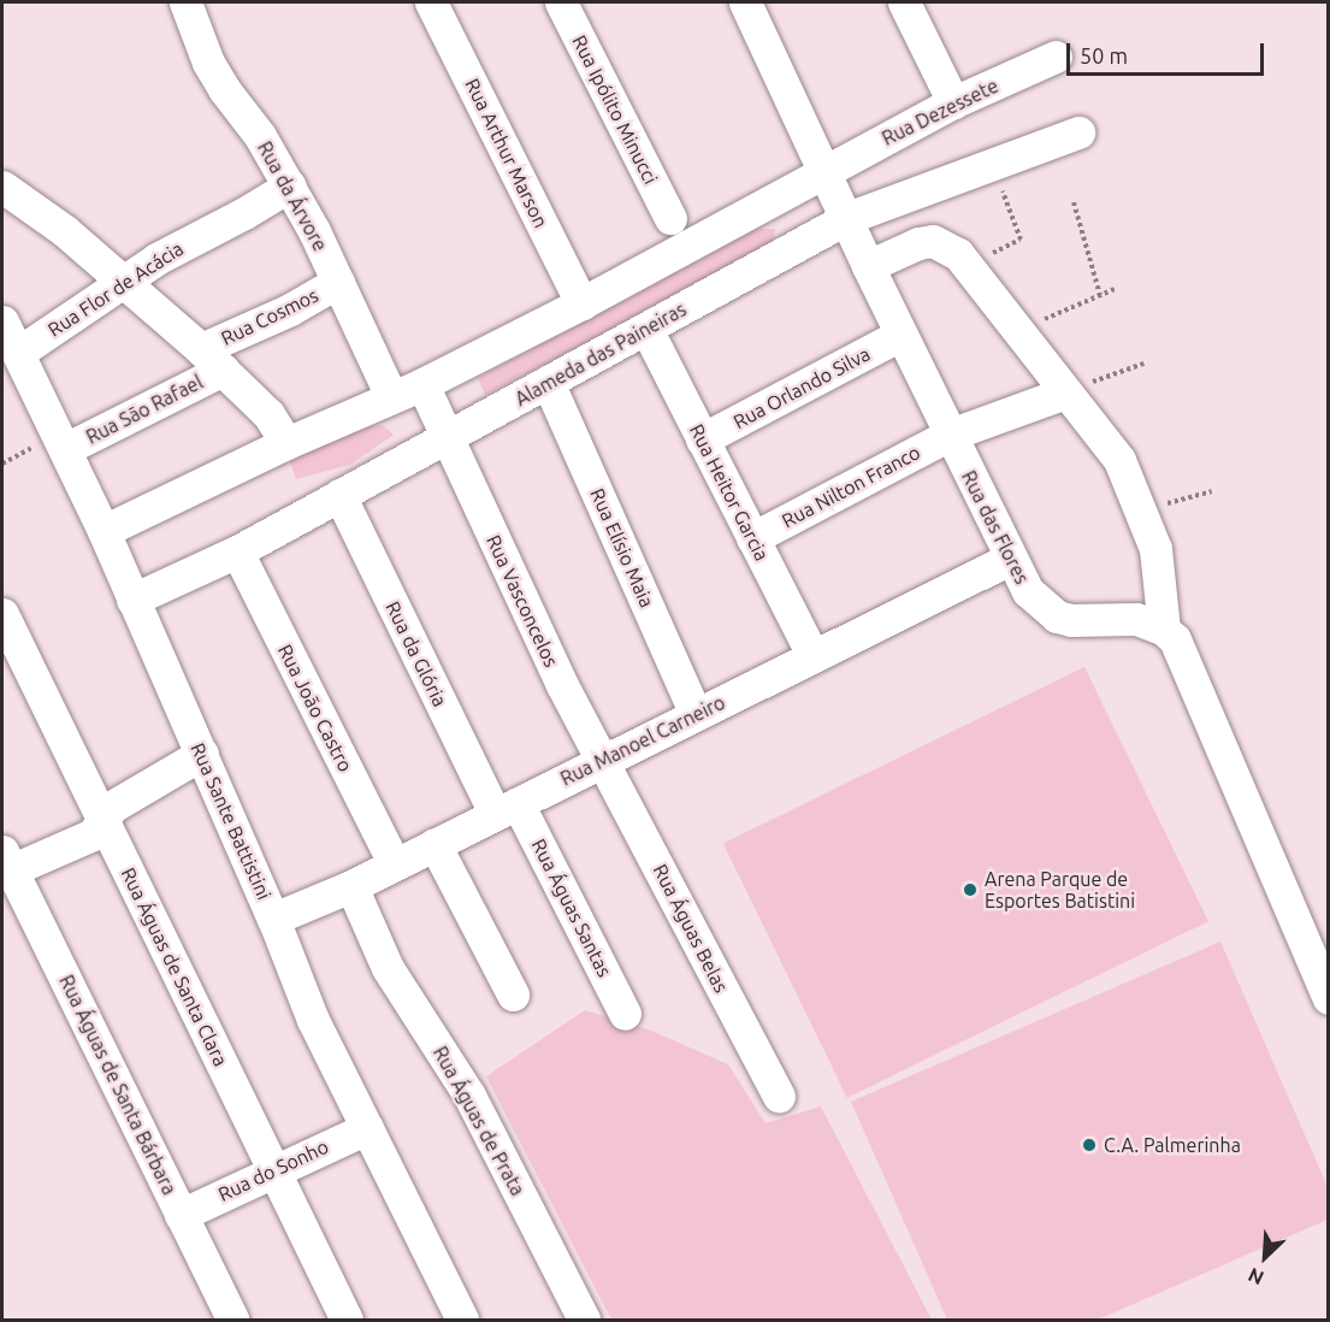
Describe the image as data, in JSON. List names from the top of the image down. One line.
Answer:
{"streets":{"street":["Rua Ipólito Minucci","Rua Dezessete","Rua Arthur Marson","Rua da Árvore","Rua Flor de Acácia","Rua Cosmos","Alameda das Paineiras","Rua Orlando Silva","Rua São Rafael","Rua Nilton Franco","Rua Heitor Garcia","Rua das Flores","Rua Elísio Maia","Rua Vasconcelos","Rua da Glória","Rua João Castro","Rua Manoel Carneiro","Rua Sante Battistini","Rua Águas Santas","Rua Águas Belas","Rua Águas de Santa Clara","Rua Águas de Santa Bárbara","Rua Águas de Prata","Rua do Sonho"]},"crossings":[["Rua Dezessete","Rua das Flores"],["Rua da Árvore","Rua Flor de Acácia"],["Rua da Árvore","Rua Cosmos"],["Rua Flor de Acácia","Rua Sante Battistini"],["Rua Cosmos","Rua São Rafael"],["Alameda das Paineiras","Rua Heitor Garcia"],["Alameda das Paineiras","Rua das Flores"],["Alameda das Paineiras","Rua Elísio Maia"],["Alameda das Paineiras","Rua Vasconcelos"],["Alameda das Paineiras","Rua da Glória"],["Alameda das Paineiras","Rua João Castro"],["Alameda das Paineiras","Rua Sante Battistini"],["Rua Orlando Silva","Rua Heitor Garcia"],["Rua Orlando Silva","Rua das Flores"],["Rua São Rafael","Rua Sante Battistini"],["Rua Nilton Franco","Rua Heitor Garcia"],["Rua Nilton Franco","Rua das Flores"],["Rua Heitor Garcia","Rua Manoel Carneiro"],["Rua das Flores","Rua Manoel Carneiro"],["Rua Elísio Maia","Rua Manoel Carneiro"],["Rua Vasconcelos","Rua Manoel Carneiro"],["Rua Vasconcelos","Rua Águas Belas"],["Rua da Glória","Rua Manoel Carneiro"],["Rua da Glória","Rua Águas Santas"],["Rua João Castro","Rua Manoel Carneiro"],["Rua Manoel Carneiro","Rua Sante Battistini"],["Rua Manoel Carneiro","Rua Águas Santas"],["Rua Manoel Carneiro","Rua Águas Belas"],["Rua Manoel Carneiro","Rua Águas de Prata"],["Rua Sante Battistini","Rua do Sonho"],["Rua Águas de Santa Clara","Rua do Sonho"],["Rua Águas de Santa Bárbara","Rua do Sonho"]],"places":["Arena Parque de Esportes Batistini","C.A. Palmerinha"],"scale_bar":"50 m","north":"bottom left"}
